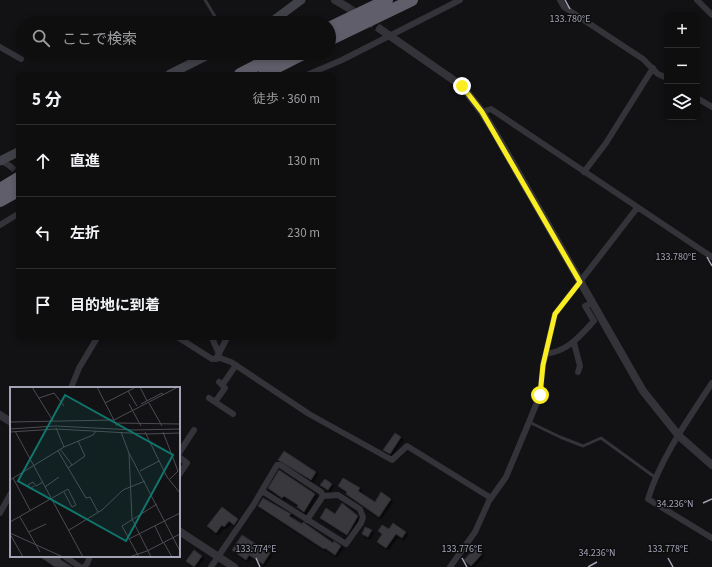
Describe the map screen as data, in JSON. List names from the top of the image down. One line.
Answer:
{"page":{"map_buttons":["+","−"],"search":"ここで検索","heading":["5 分","徒歩 · 360 m"],"list":[["直進","130 m"],["左折","230 m"],"目的地に到着"]},"coordinates":["133.780°E","34.236°N","133.774°E","133.776°E","133.778°E"]}
